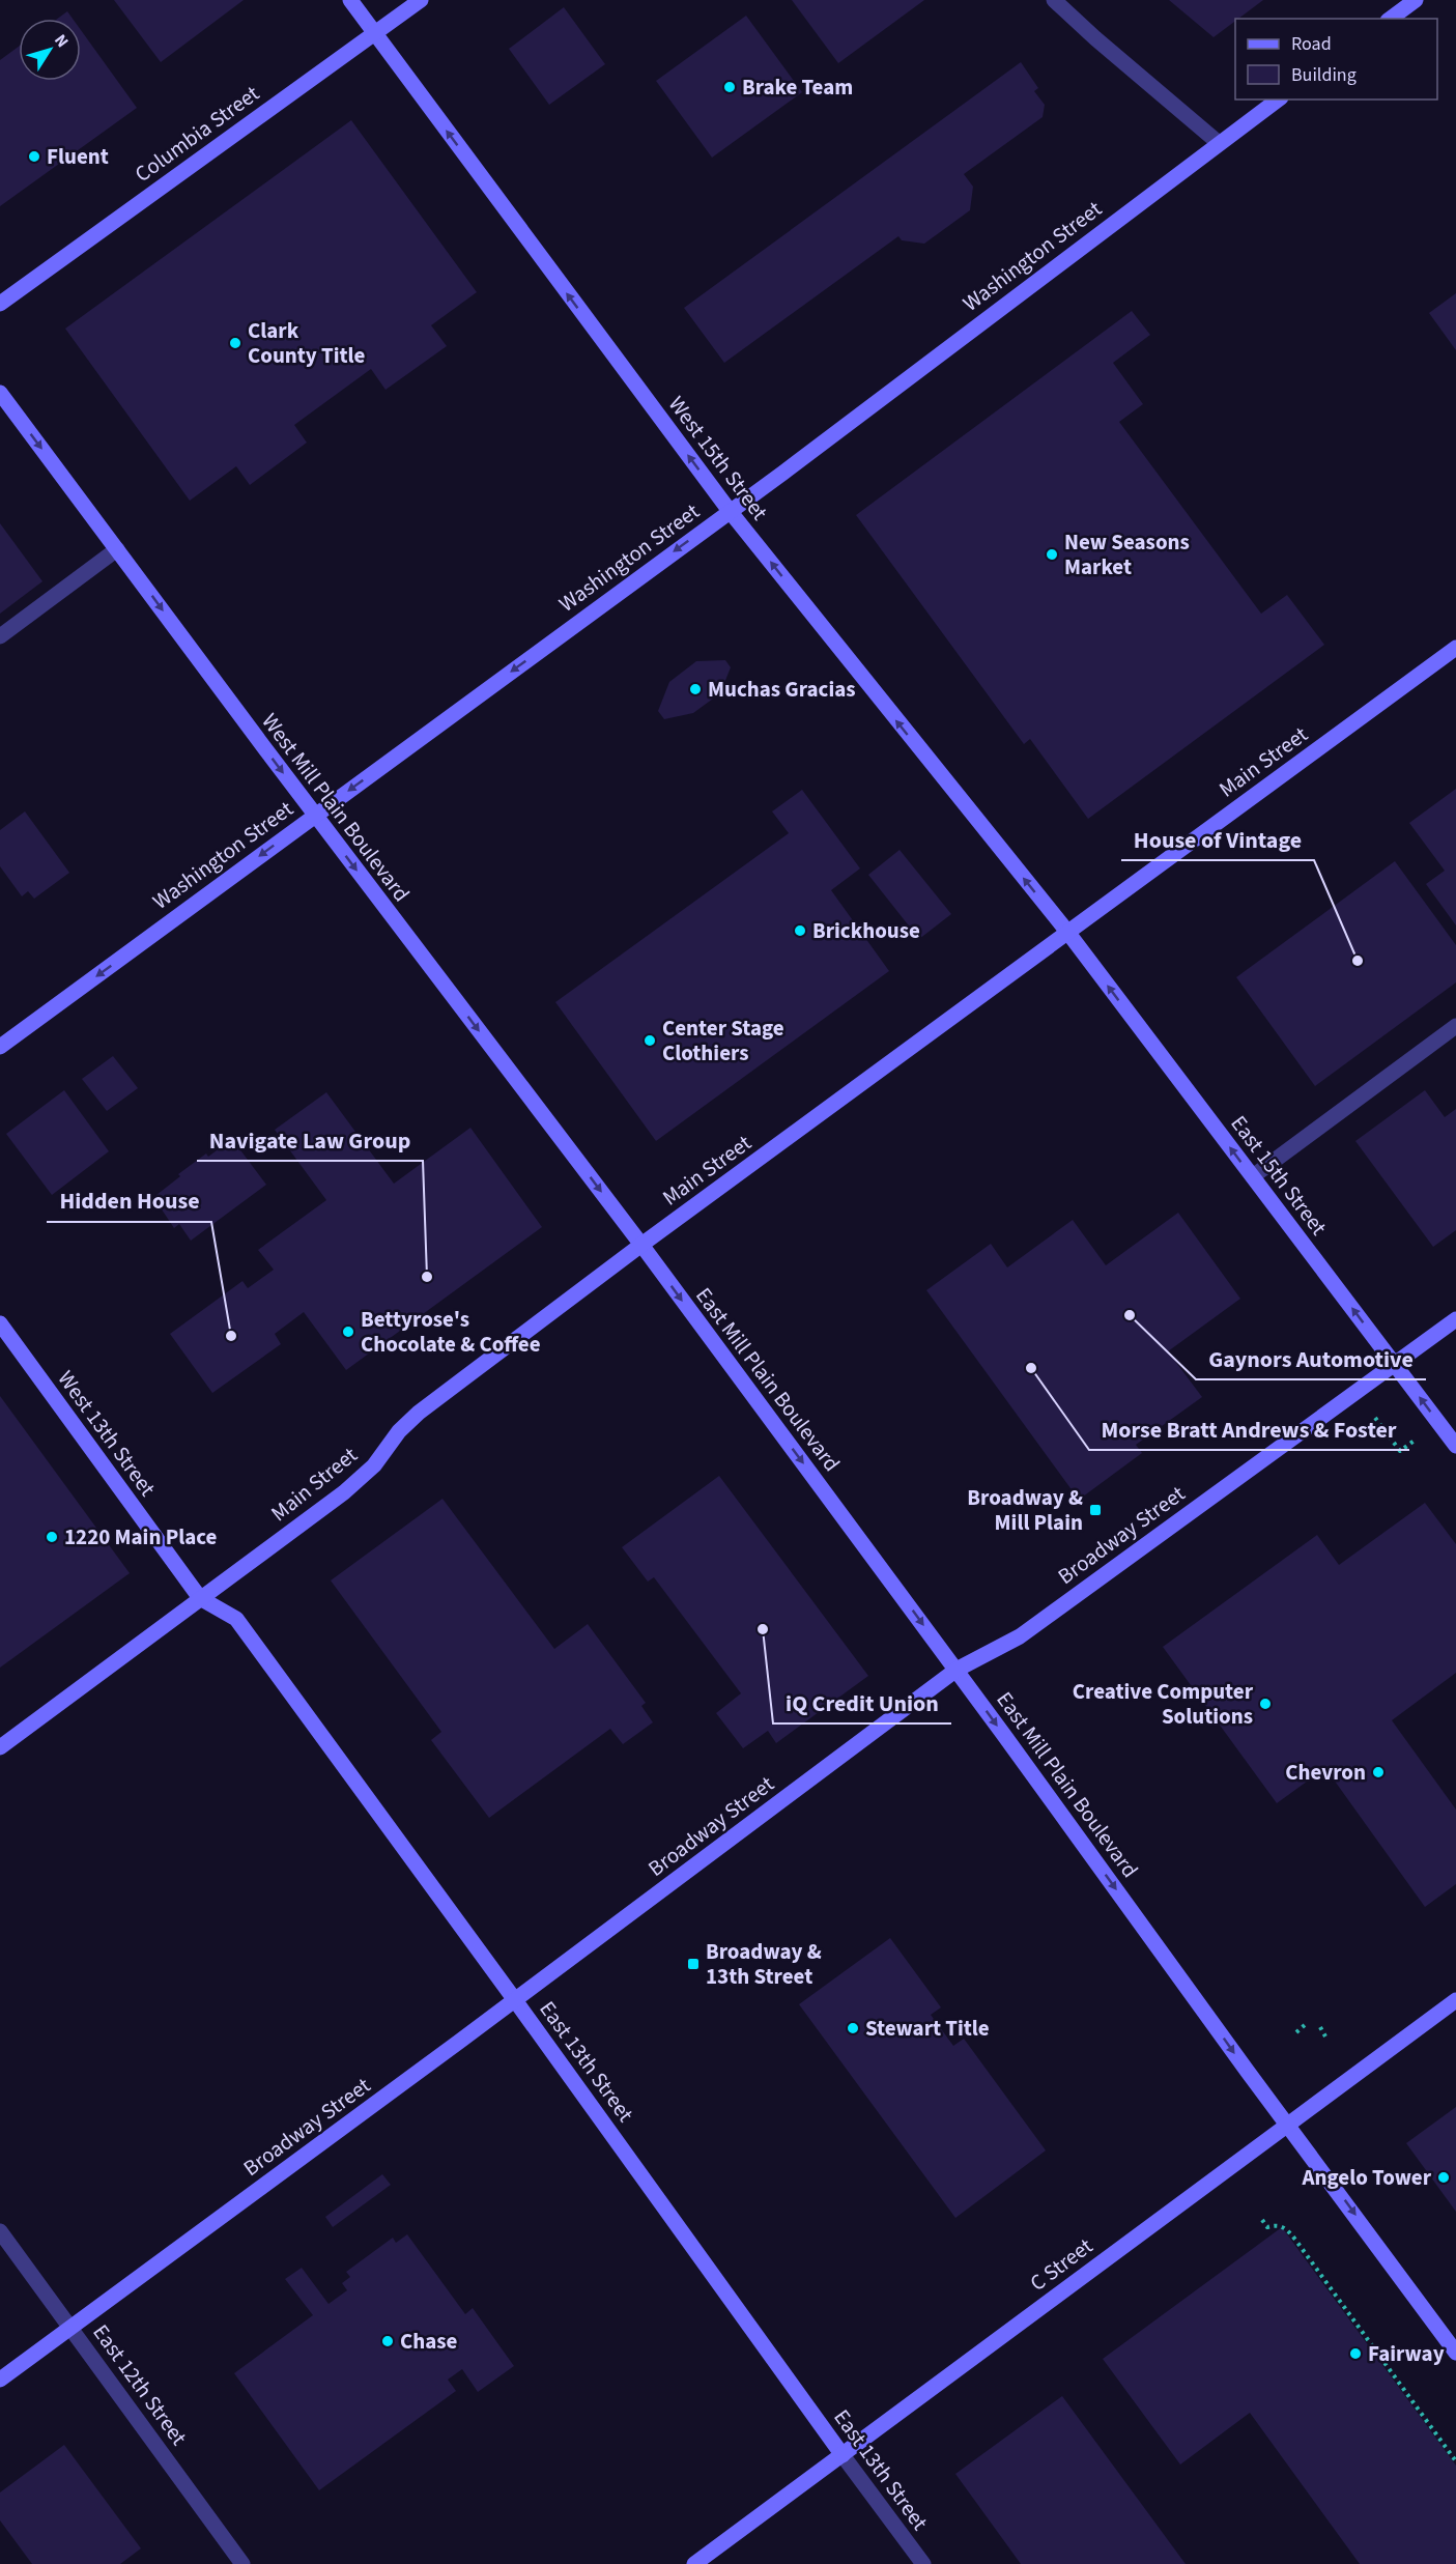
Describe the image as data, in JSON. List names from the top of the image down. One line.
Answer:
{"streets":{"main road":["Columbia Street","Washington Street","West 15th Street","Main Street","West Mill Plain Boulevard","East 15th Street","East Mill Plain Boulevard","West 13th Street","Broadway Street","East 13th Street","C Street"],"street":["East 12th Street"]},"crossings":[["Columbia Street","West 15th Street"],["Washington Street","West 15th Street"],["Washington Street","West Mill Plain Boulevard"],["West 15th Street","Main Street"],["West 15th Street","East 15th Street"],["Main Street","West Mill Plain Boulevard"],["Main Street","East 15th Street"],["Main Street","East Mill Plain Boulevard"],["Main Street","West 13th Street"],["Main Street","East 13th Street"],["West Mill Plain Boulevard","East Mill Plain Boulevard"],["East 15th Street","Broadway Street"],["East Mill Plain Boulevard","Broadway Street"],["East Mill Plain Boulevard","C Street"],["West 13th Street","East 13th Street"],["Broadway Street","East 13th Street"],["Broadway Street","East 12th Street"],["East 13th Street","C Street"]],"one_way":["Washington Street","West 15th Street","West Mill Plain Boulevard","East 15th Street","East Mill Plain Boulevard"],"places":{"other":["Brake Team","Fluent","Clark County Title","New Seasons Market","Muchas Gracias","Brickhouse","House of Vintage","Center Stage Clothiers","Navigate Law Group","Gaynors Automotive","Bettyrose's Chocolate & Coffee","Hidden House","Morse Bratt Andrews & Foster","1220 Main Place","iQ Credit Union","Creative Computer Solutions","Chevron","Stewart Title","Angelo Tower","Chase","Fairway"],"transit":["Broadway & Mill Plain","Broadway & 13th Street"]},"legend":["Road","Building"],"north":"top right"}
